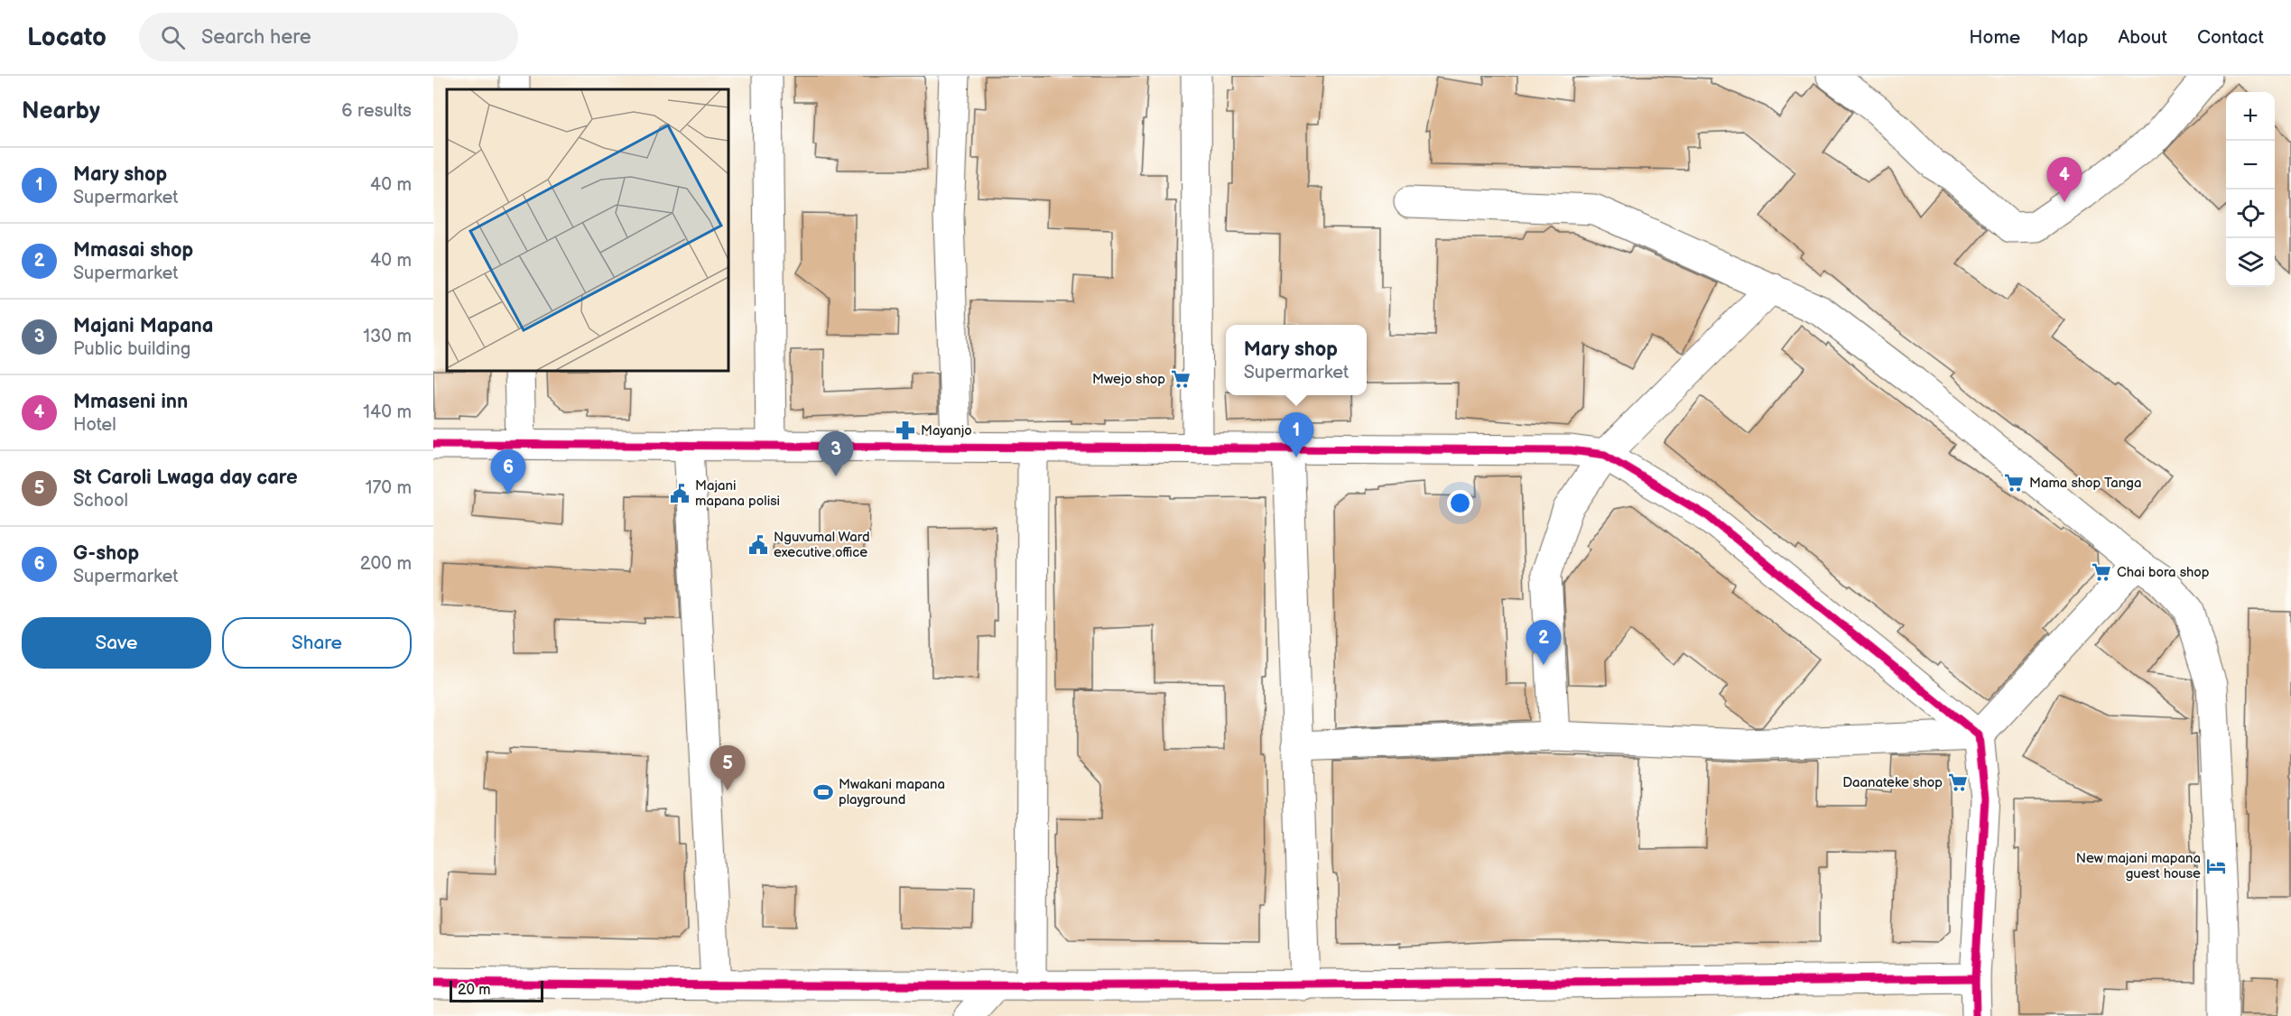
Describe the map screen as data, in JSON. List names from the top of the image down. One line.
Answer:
{"places":{"supermarket":["Mwejo shop","Mama shop Tanga","Chai bora shop","Daanateke shop"],"pharmacy":["Mayanjo"],"public building":["Majani mapana polisi","Nguvumal Ward executive office"],"sports":["Mwakani mapana playground"],"hotel":["New majani mapana guest house"]},"scale_bar":"20 m","page":{"header":"Locato","search":"Search here","nav":["Home","Map","About","Contact"],"heading":["Nearby","6 results"],"map_buttons":["+","−"],"list":[{"mark":"1","name":"Mary shop","note":"Supermarket","value":"40 m"},{"mark":"2","name":"Mmasai shop","note":"Supermarket","value":"40 m"},{"mark":"3","name":"Majani Mapana","note":"Public building","value":"130 m"},{"mark":"4","name":"Mmaseni inn","note":"Hotel","value":"140 m"},{"mark":"5","name":"St Caroli Lwaga day care","note":"School","value":"170 m"},{"mark":"6","name":"G-shop","note":"Supermarket","value":"200 m"}],"pins":["4","1","3","6","2","5"],"popup":["Mary shop","Supermarket"],"buttons":["Save","Share"],"scale":"20 m"}}
